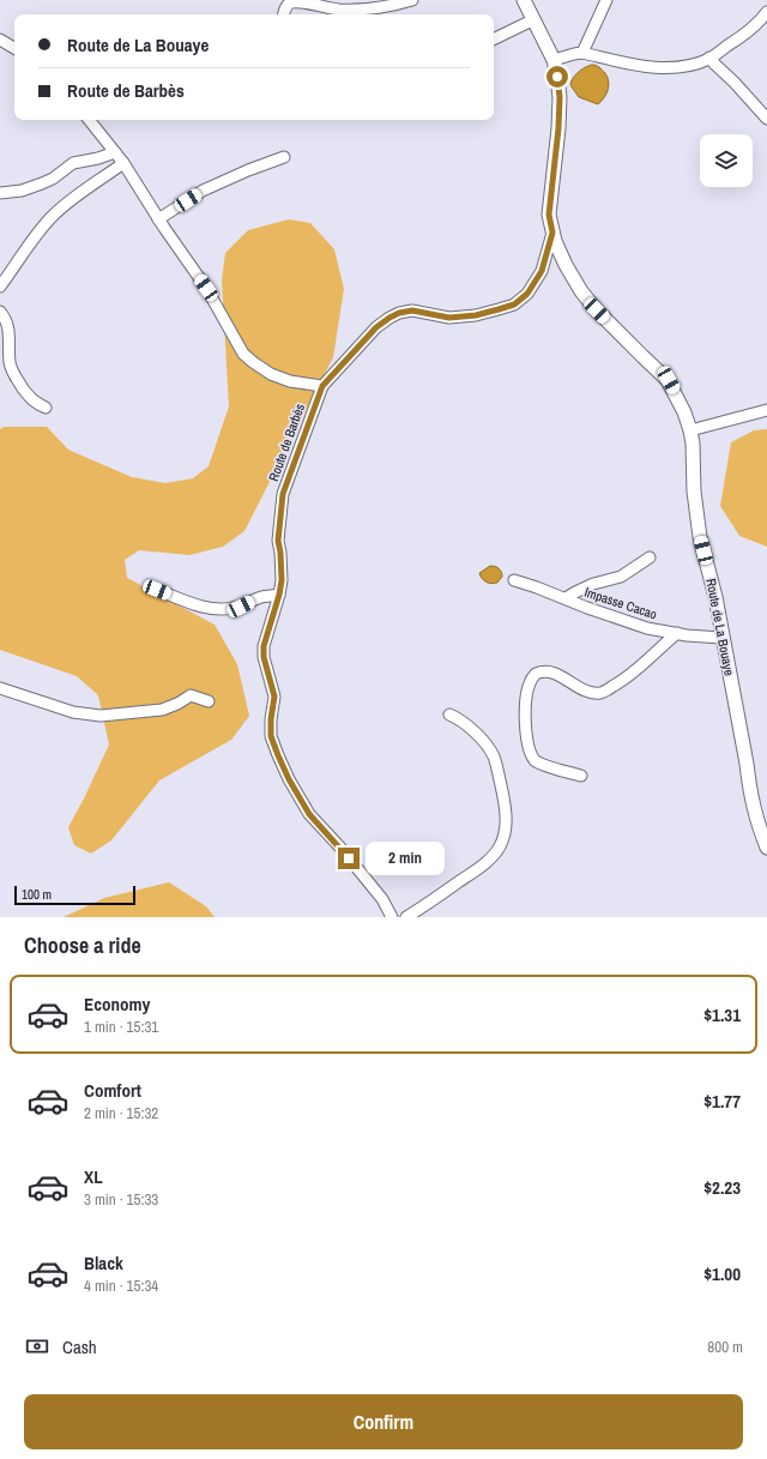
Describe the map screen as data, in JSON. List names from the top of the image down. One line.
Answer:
{"streets":{"main road":["Route de La Bouaye"],"street":["Route de Barbès","Impasse Cacao"]},"crossings":[["Route de Barbès","Route de La Bouaye"],["Impasse Cacao","Route de La Bouaye"]],"scale_bar":"100 m","page":{"banner":["Route de La Bouaye","Route de Barbès"],"bubble":"2 min","scale":"100 m","heading":"Choose a ride","list":[{"name":"Economy","note":"1 min · 15:31","value":"$1.31"},{"name":"Comfort","note":"2 min · 15:32","value":"$1.77"},{"name":"XL","note":"3 min · 15:33","value":"$2.23"},{"name":"Black","note":"4 min · 15:34","value":"$1.00"}],"pay":["Cash","800 m"],"buttons":"Confirm"}}
